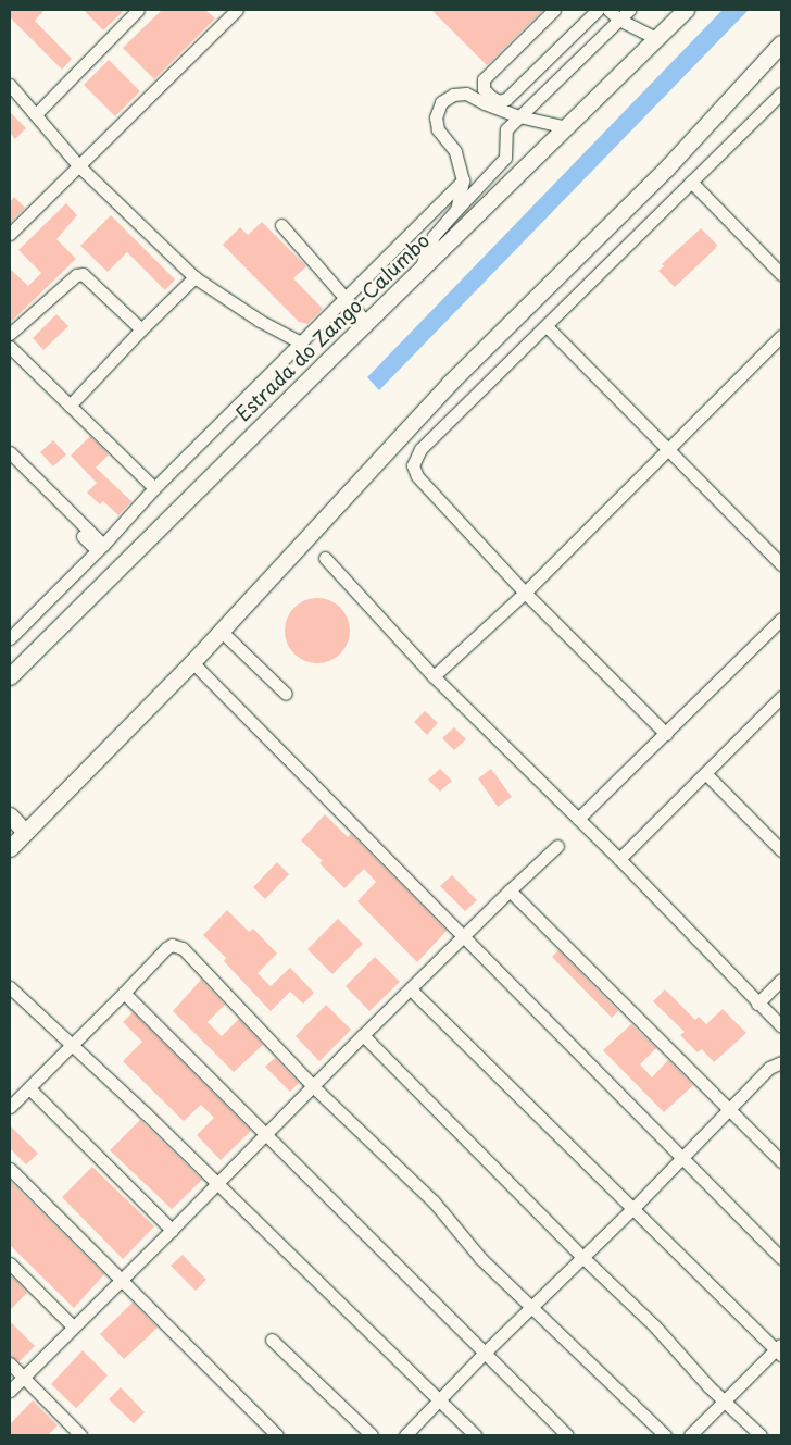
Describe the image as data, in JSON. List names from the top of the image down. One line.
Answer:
{"streets":{"main road":["Estrada do Zango-Calumbo"]}}
